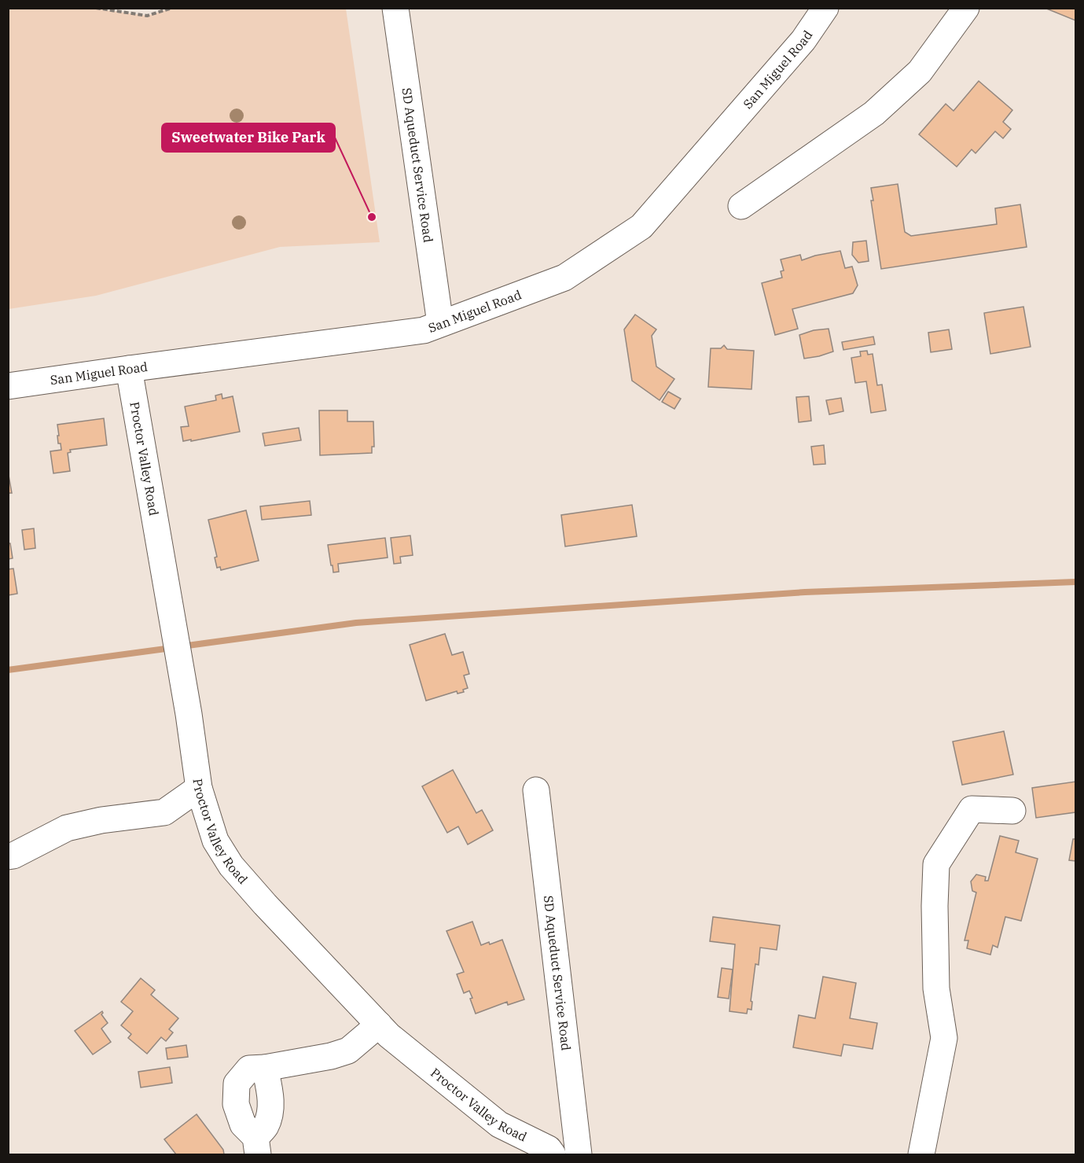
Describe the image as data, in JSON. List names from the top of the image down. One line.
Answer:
{"streets":{"street":["San Miguel Road","SD Aqueduct Service Road","Proctor Valley Road"]},"crossings":[["San Miguel Road","SD Aqueduct Service Road"],["San Miguel Road","Proctor Valley Road"]],"places":["Sweetwater Bike Park"]}
